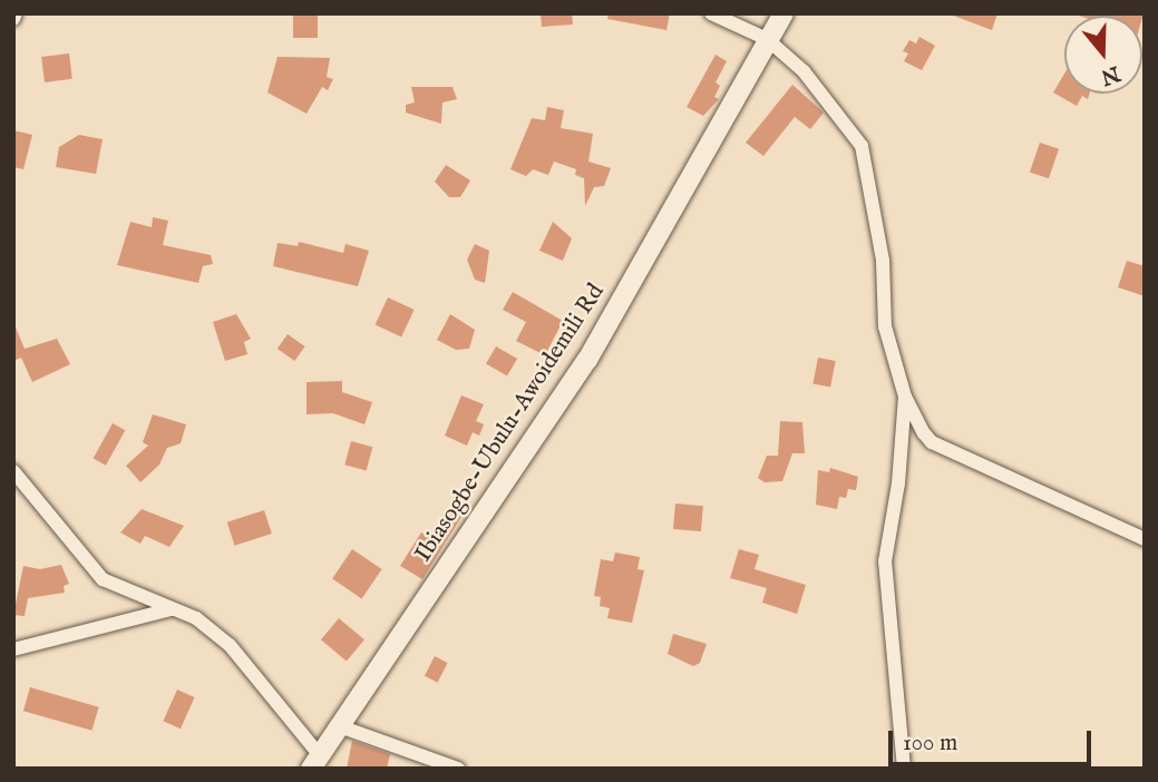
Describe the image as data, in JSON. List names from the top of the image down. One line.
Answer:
{"streets":{"street":["Ibiasogbe-Ubulu-Awoidemili Rd"]},"scale_bar":"100 m","north":"bottom"}
